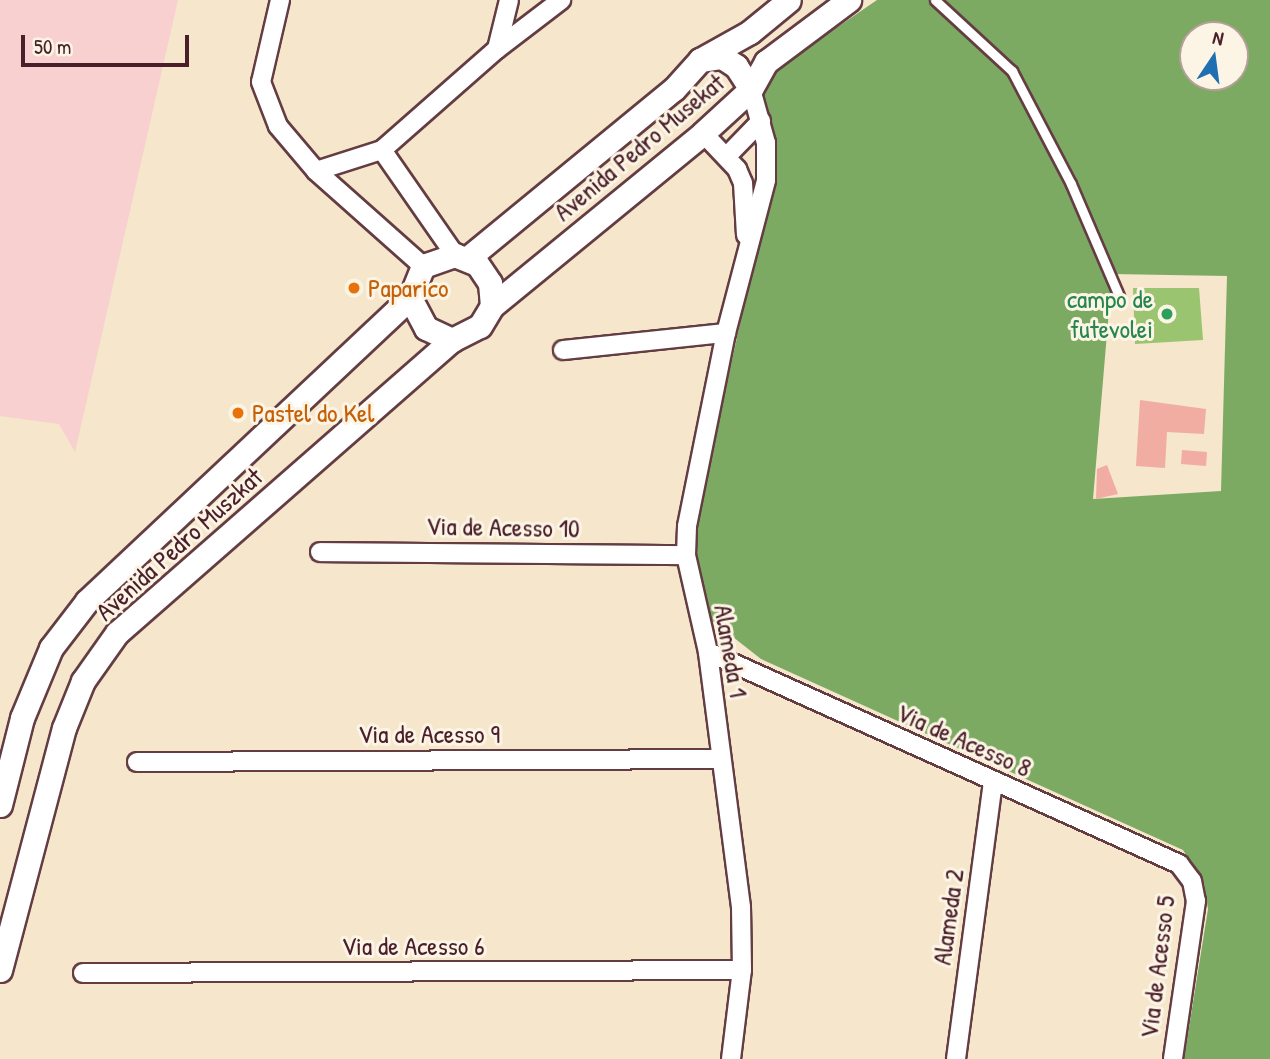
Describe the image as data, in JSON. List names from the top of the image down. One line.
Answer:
{"streets":{"street":["Avenida Pedro Musekat","Via de Acesso 10","Avenida Pedro Muszkat","Alameda 1","Via de Acesso 9","Via de Acesso 8","Alameda 2","Via de Acesso 6","Via de Acesso 5"]},"crossings":[["Avenida Pedro Musekat","Avenida Pedro Muszkat"],["Avenida Pedro Musekat","Alameda 1"],["Via de Acesso 10","Alameda 1"],["Alameda 1","Via de Acesso 9"],["Alameda 1","Via de Acesso 8"],["Alameda 1","Via de Acesso 6"],["Via de Acesso 8","Alameda 2"],["Via de Acesso 8","Via de Acesso 5"]],"places":["Paparico","campo de futevolei","Pastel do Kel"],"scale_bar":"50 m","north":"top"}
